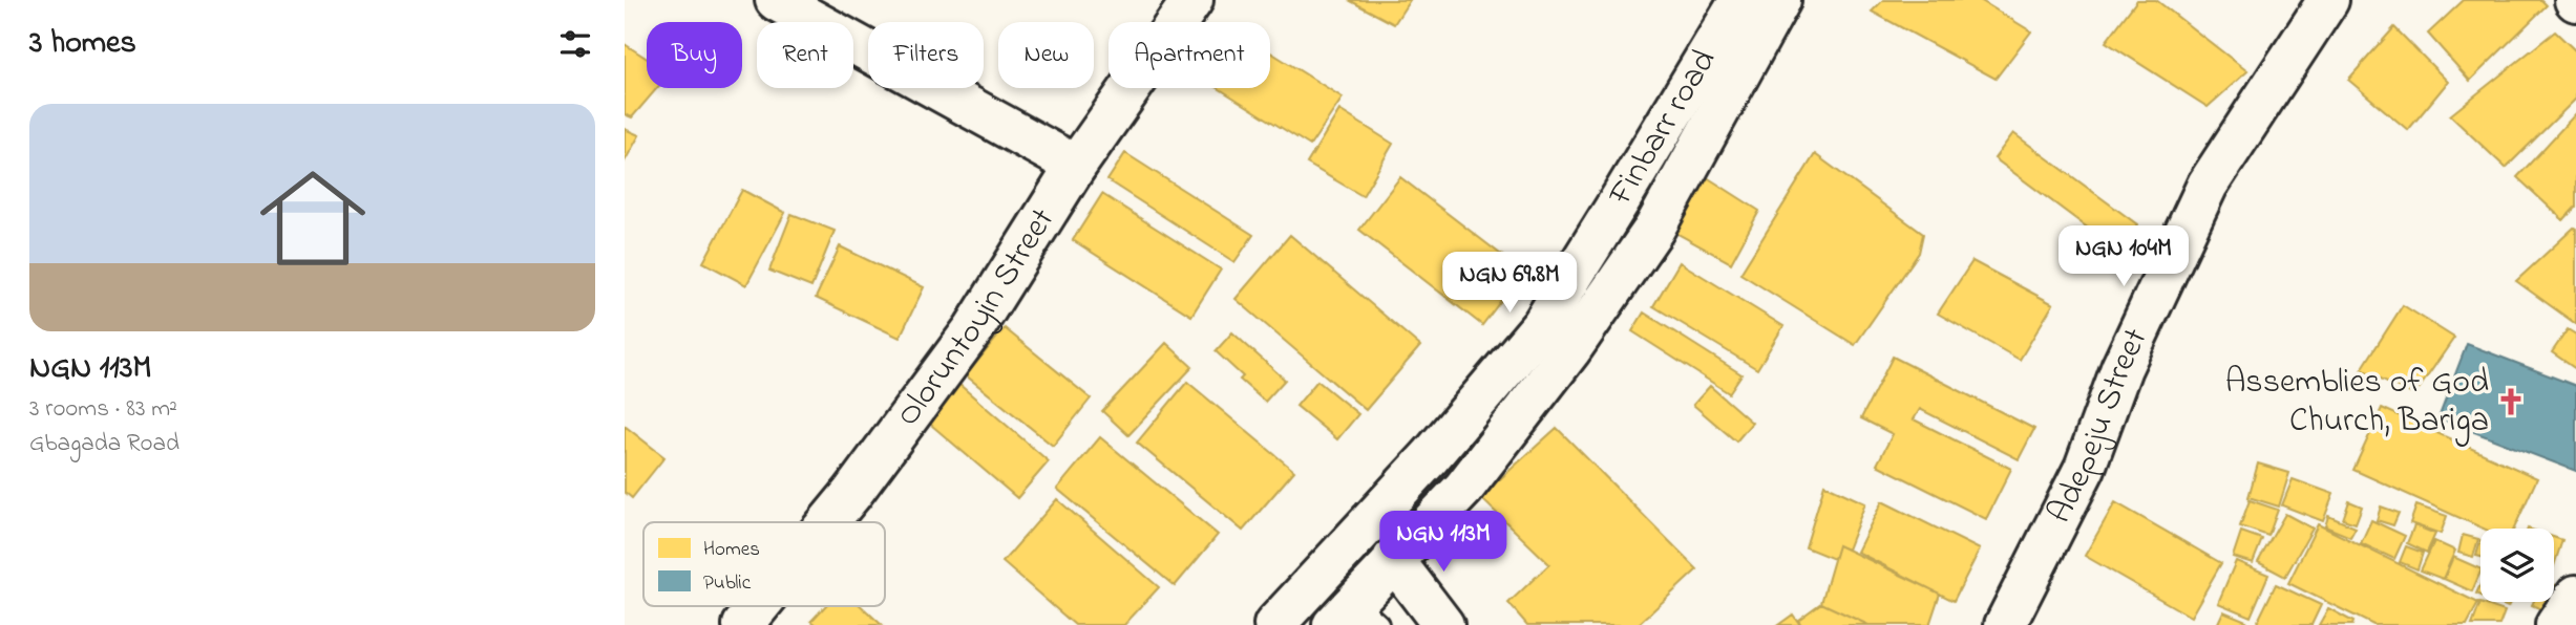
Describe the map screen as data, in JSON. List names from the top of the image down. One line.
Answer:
{"streets":{"street":["Finbarr road","Oloruntoyin Street","Adepeju Street"]},"places":{"church":["Assemblies of God Church, Bariga"]},"legend":["Homes","Public"],"page":{"heading":"3 homes","chip":["Buy","Rent","Filters","New","Apartment"],"list":[{"name":"NGN 113M","note":"3 rooms · 83 m² · Gbagada Road"}],"price":["NGN 104M","NGN 69.8M","NGN 113M"]}}
